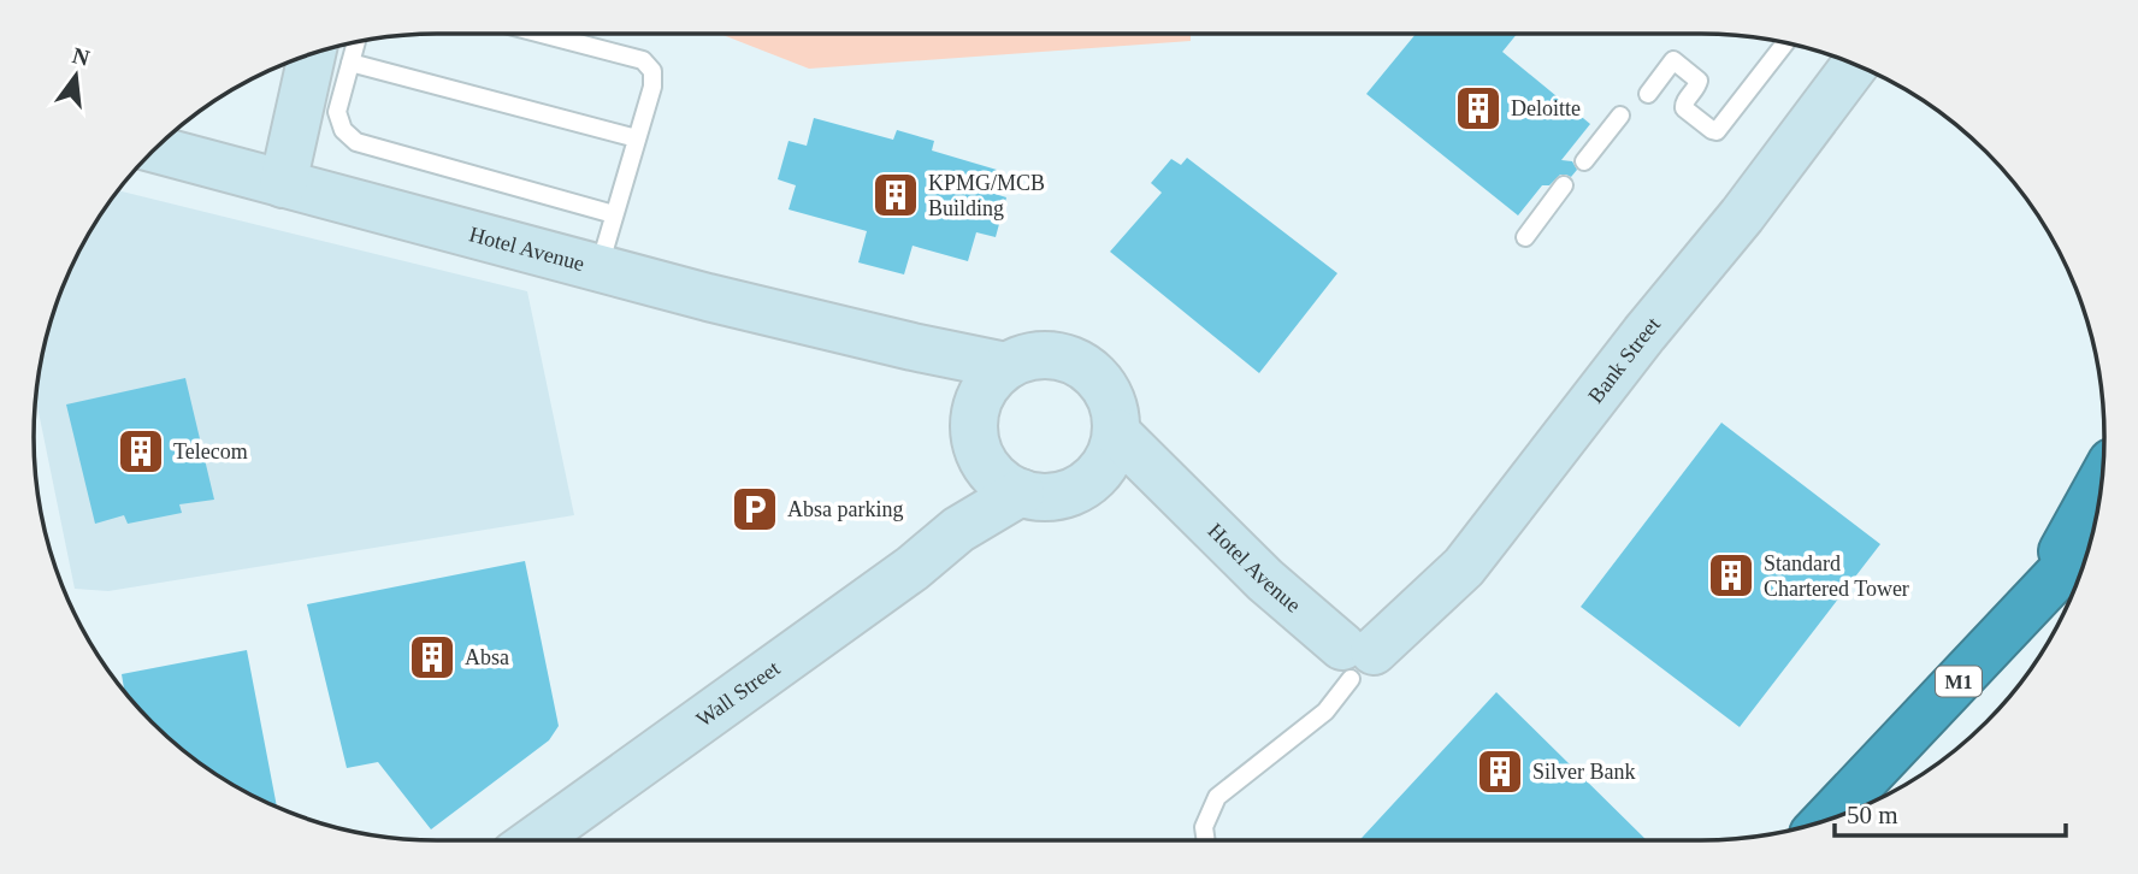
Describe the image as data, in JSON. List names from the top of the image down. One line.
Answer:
{"streets":{"highway":["M1"],"street":["Hotel Avenue","Bank Street","Wall Street"]},"crossings":[["Hotel Avenue","Bank Street"],["Hotel Avenue","Wall Street"]],"places":{"building":["Deloitte","KPMG/MCB Building","Telecom","Standard Chartered Tower","Absa","Silver Bank"],"parking":["Absa parking"]},"scale_bar":"50 m","north":"top"}
